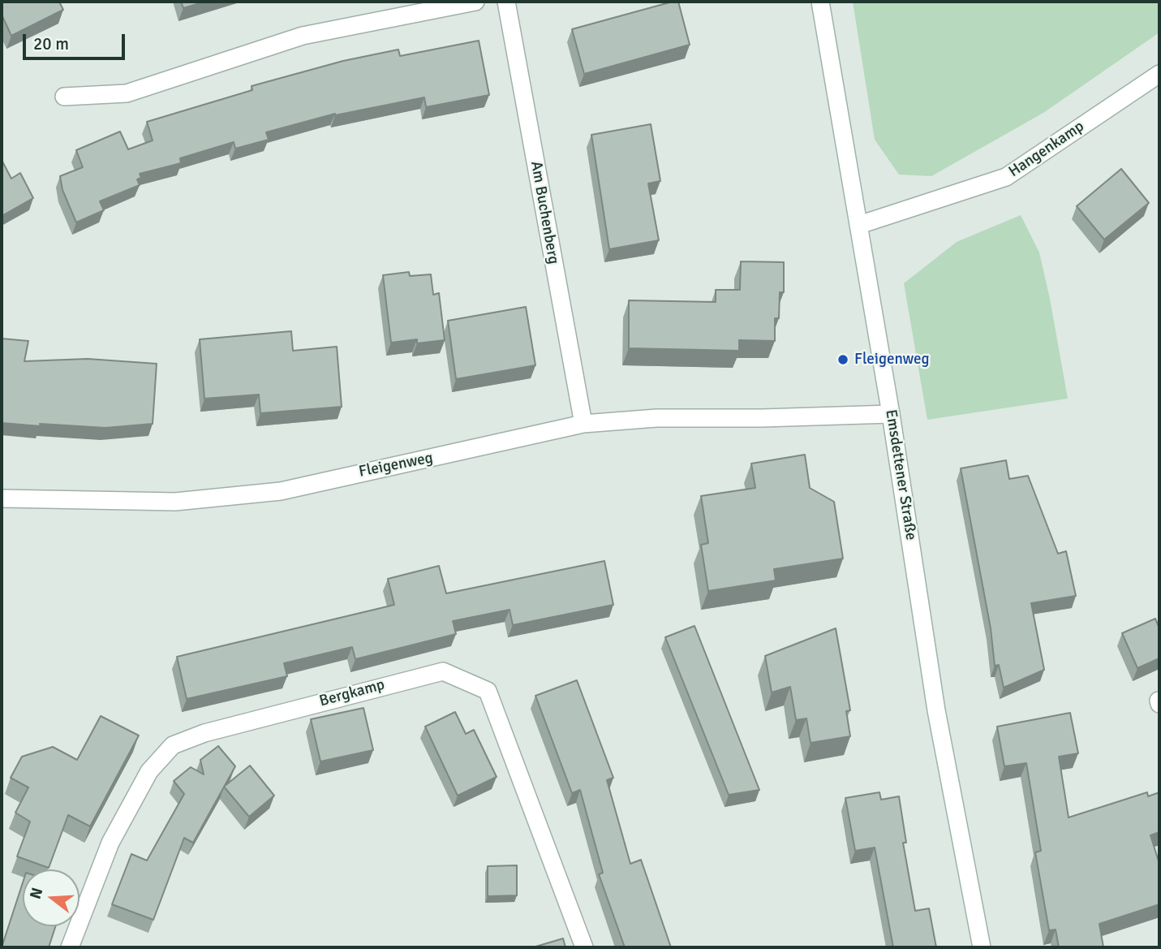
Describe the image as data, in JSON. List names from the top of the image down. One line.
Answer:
{"streets":{"street":["Hangenkamp","Am Buchenberg","Fleigenweg","Emsdettener Straße","Bergkamp"]},"crossings":[["Hangenkamp","Emsdettener Straße"],["Am Buchenberg","Fleigenweg"],["Fleigenweg","Emsdettener Straße"]],"places":["Fleigenweg"],"scale_bar":"20 m","north":"left"}
